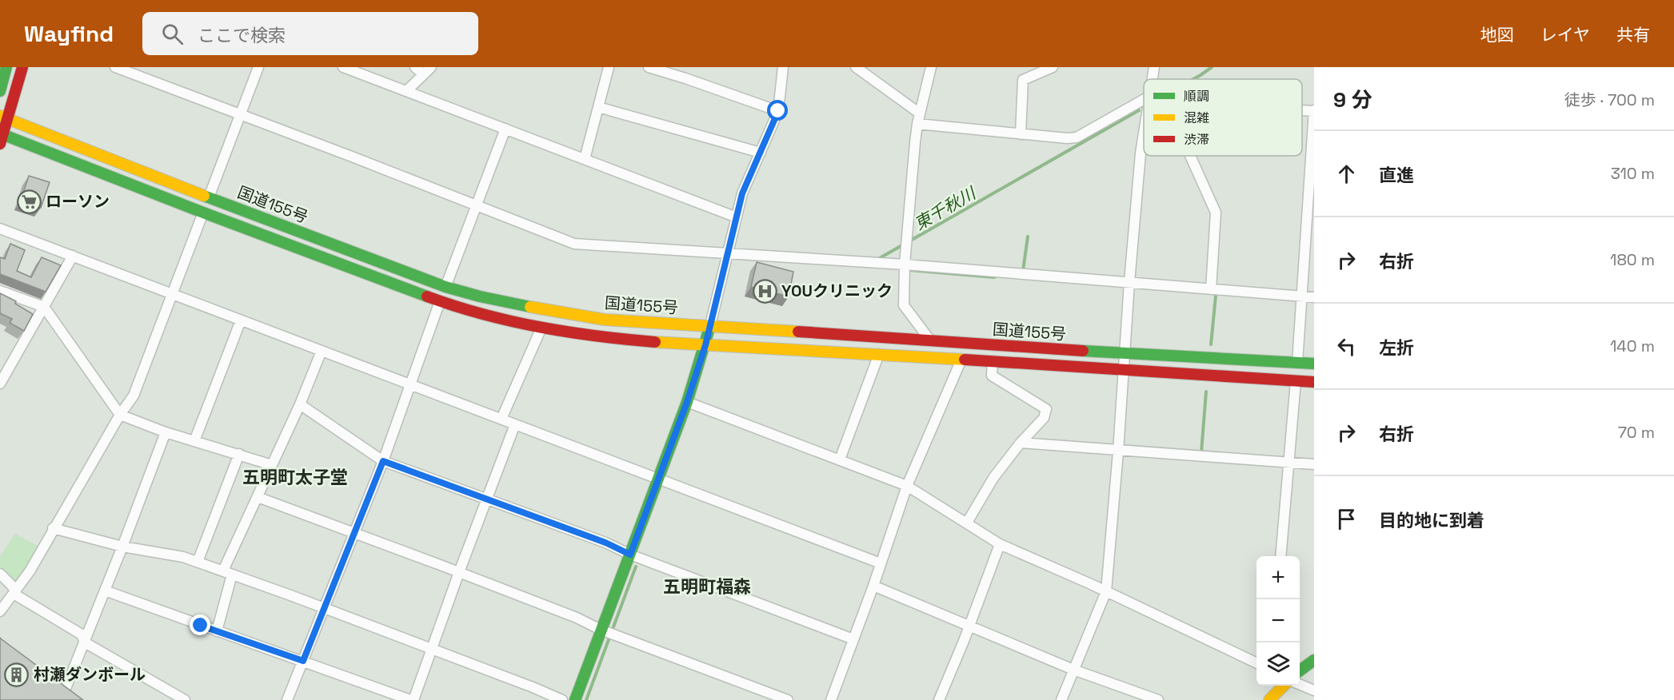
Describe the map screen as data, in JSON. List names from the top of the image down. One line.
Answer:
{"streets":{"main road":["国道155号"]},"districts":["五明町太子堂","五明町福森"],"water":["東千秋川"],"places":{"supermarket":["ローソン"],"hospital":["YOUクリニック"],"building":["村瀬ダンボール"]},"legend":["順調","混雑","渋滞"],"page":{"header":"Wayfind","search":"ここで検索","nav":["地図","レイヤ","共有"],"heading":["9 分","徒歩 · 700 m"],"list":[["直進","310 m"],["右折","180 m"],["左折","140 m"],["右折","70 m"],"目的地に到着"],"map_buttons":["+","−"]}}
